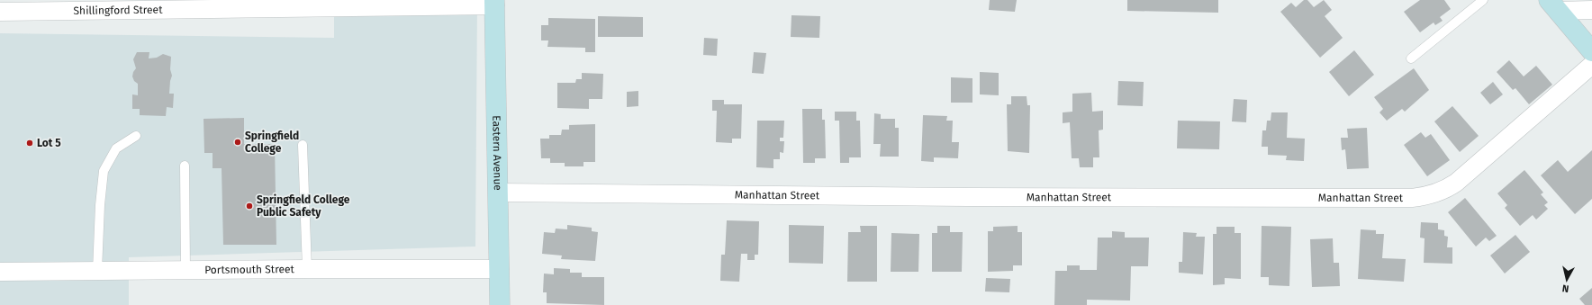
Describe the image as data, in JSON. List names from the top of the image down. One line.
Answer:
{"streets":{"street":["Shillingford Street","Eastern Avenue","Manhattan Street","Portsmouth Street"]},"crossings":[["Shillingford Street","Eastern Avenue"],["Eastern Avenue","Manhattan Street"],["Eastern Avenue","Portsmouth Street"]],"places":["Springfield College","Lot 5","Springfield College Public Safety"],"north":"bottom"}
